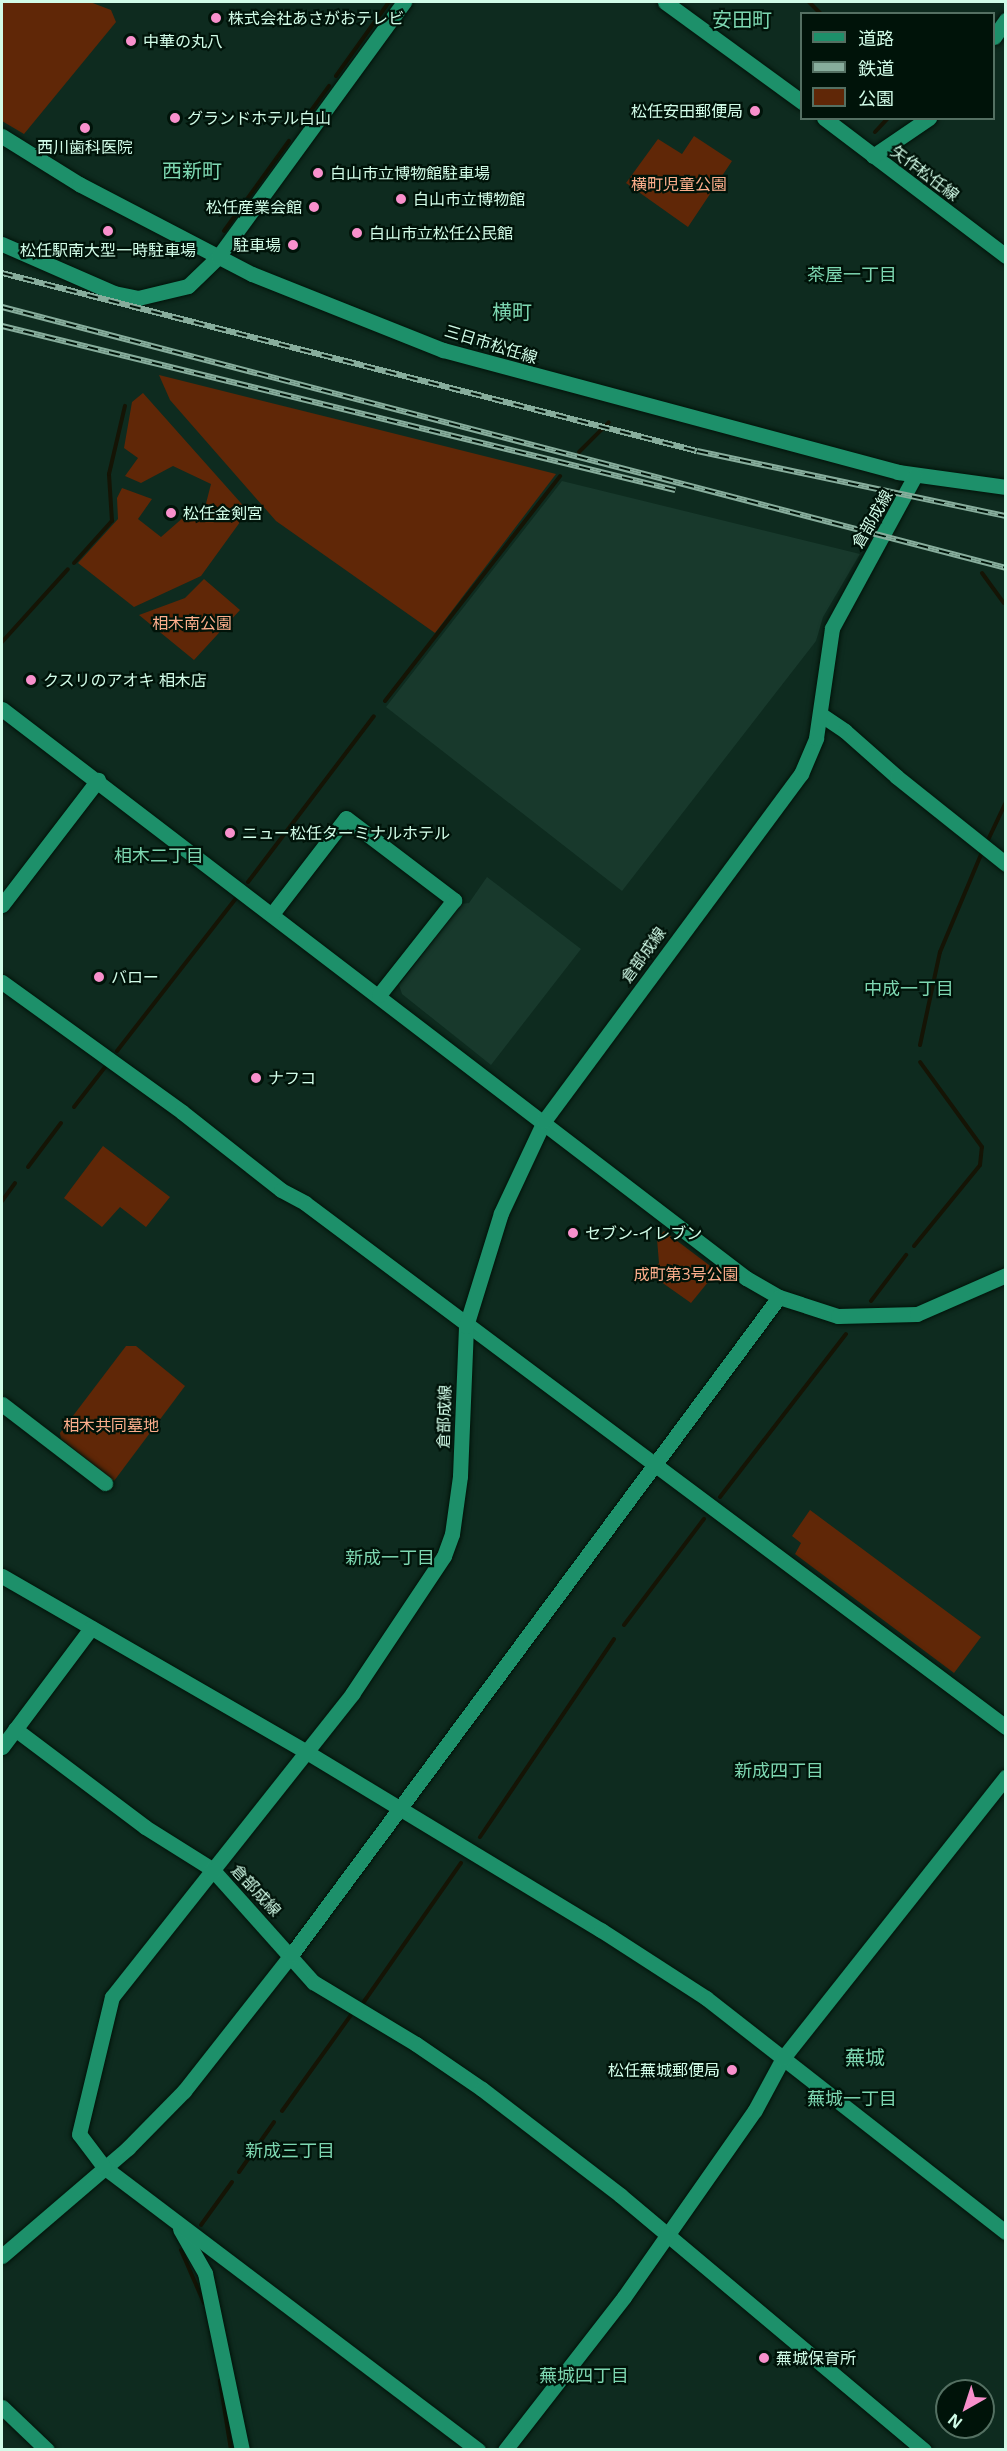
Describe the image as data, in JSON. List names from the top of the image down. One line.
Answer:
{"streets":{"street":["矢作松任線","三日市松任線","倉部成線"]},"crossings":[["三日市松任線","倉部成線"]],"districts":["安田町","西新町","茶屋一丁目","横町","相木二丁目","中成一丁目","新成一丁目","新成四丁目","蕪城","蕪城一丁目","新成三丁目","蕪城四丁目"],"parks":["横町児童公園","相木南公園","成町第3号公園","相木共同墓地"],"places":["株式会社あさがおテレビ","中華の丸八","松任安田郵便局","グランドホテル白山","西川歯科医院","白山市立博物館駐車場","白山市立博物館","松任産業会館","松任駅南大型一時駐車場","白山市立松任公民館","駐車場","松任金剣宮","クスリのアオキ 相木店","ニュー松任ターミナルホテル","バロー","ナフコ","セブン-イレブン","松任蕪城郵便局","蕪城保育所"],"legend":["道路","鉄道","公園"],"north":"bottom left"}
